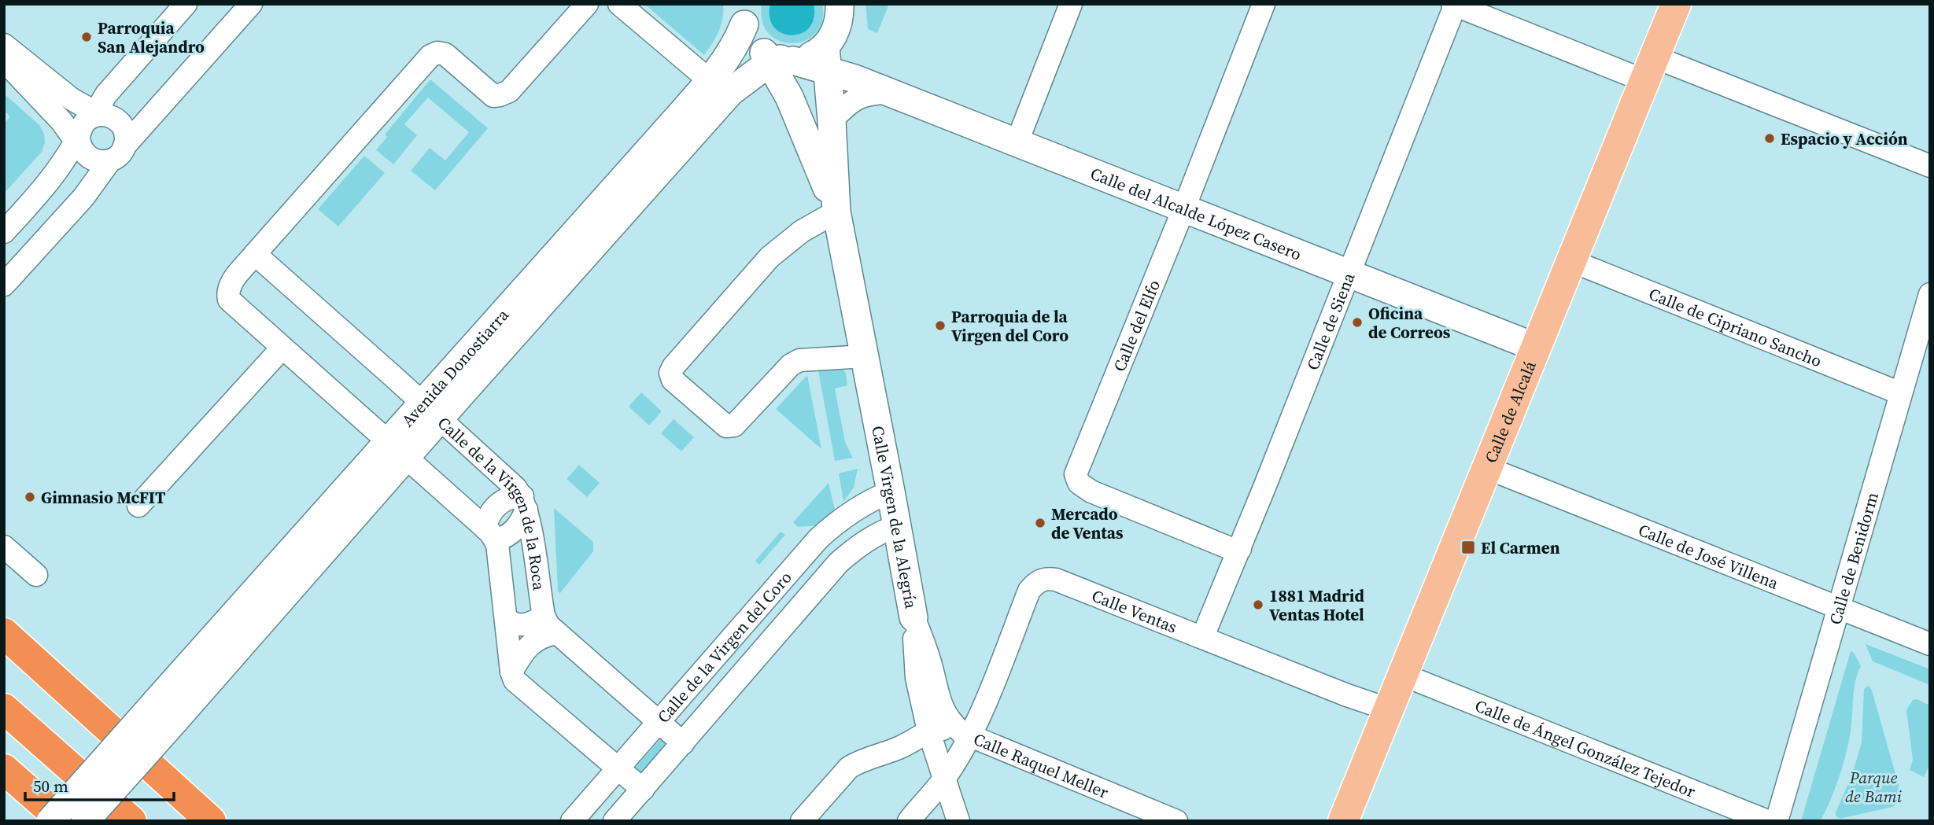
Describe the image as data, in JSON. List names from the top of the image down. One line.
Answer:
{"streets":{"main road":["Calle de Alcalá"],"street":["Calle del Alcalde López Casero","Calle de Siena","Calle del Elfo","Calle de Cipriano Sancho","Avenida Donostiarra","Calle de la Virgen de la Roca","Calle Virgen de la Alegría","Calle de José Villena","Calle de Benidorm","Calle Ventas","Calle de la Virgen del Coro","Calle de Ángel González Tejedor","Calle Raquel Meller"]},"crossings":[["Calle del Alcalde López Casero","Calle de Siena"],["Calle del Alcalde López Casero","Calle del Elfo"],["Calle del Alcalde López Casero","Avenida Donostiarra"],["Calle del Alcalde López Casero","Calle de Alcalá"],["Calle del Alcalde López Casero","Calle Virgen de la Alegría"],["Calle de Siena","Calle del Elfo"],["Calle de Siena","Calle Ventas"],["Calle de Cipriano Sancho","Calle de Alcalá"],["Calle de Cipriano Sancho","Calle de Benidorm"],["Avenida Donostiarra","Calle de la Virgen de la Roca"],["Avenida Donostiarra","Calle Virgen de la Alegría"],["Calle de Alcalá","Calle de José Villena"],["Calle de Alcalá","Calle Ventas"],["Calle de Alcalá","Calle de Ángel González Tejedor"],["Calle de la Virgen de la Roca","Calle de la Virgen del Coro"],["Calle Virgen de la Alegría","Calle de la Virgen del Coro"],["Calle Virgen de la Alegría","Calle Raquel Meller"],["Calle de José Villena","Calle de Benidorm"],["Calle Ventas","Calle Raquel Meller"]],"parks":["Parque de Bami"],"places":{"other":["Parroquia San Alejandro","Espacio y Acción","Oficina de Correos","Parroquia de la Virgen del Coro","Gimnasio McFIT","Mercado de Ventas","1881 Madrid Ventas Hotel"],"transit":["El Carmen"]},"scale_bar":"50 m"}
